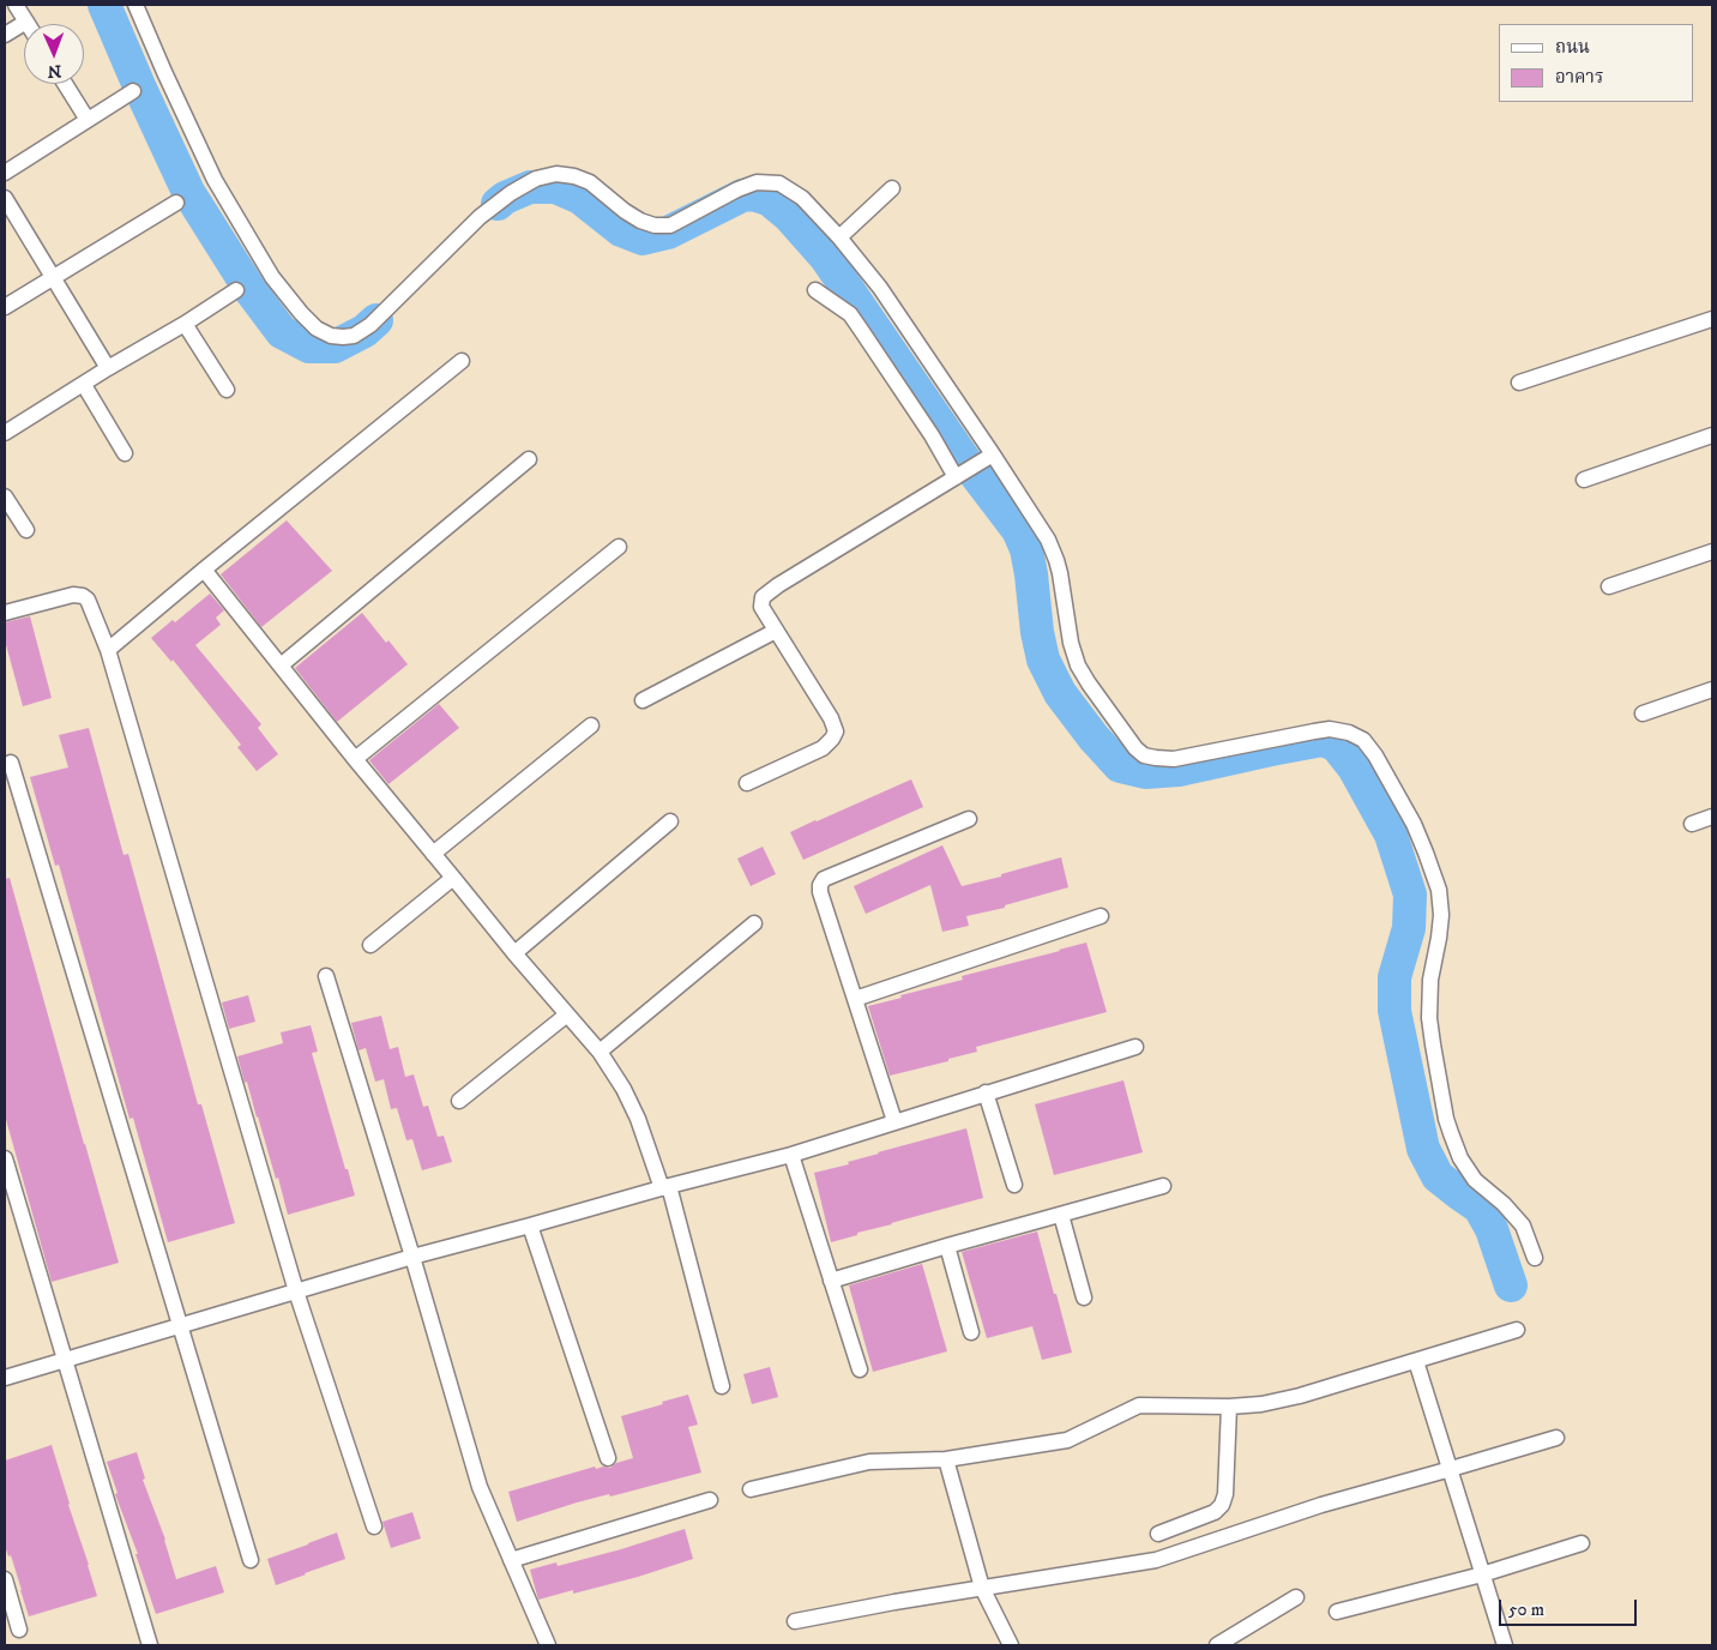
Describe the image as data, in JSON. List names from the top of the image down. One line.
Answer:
{"legend":["ถนน","อาคาร"],"scale_bar":"50 m","north":"bottom"}
